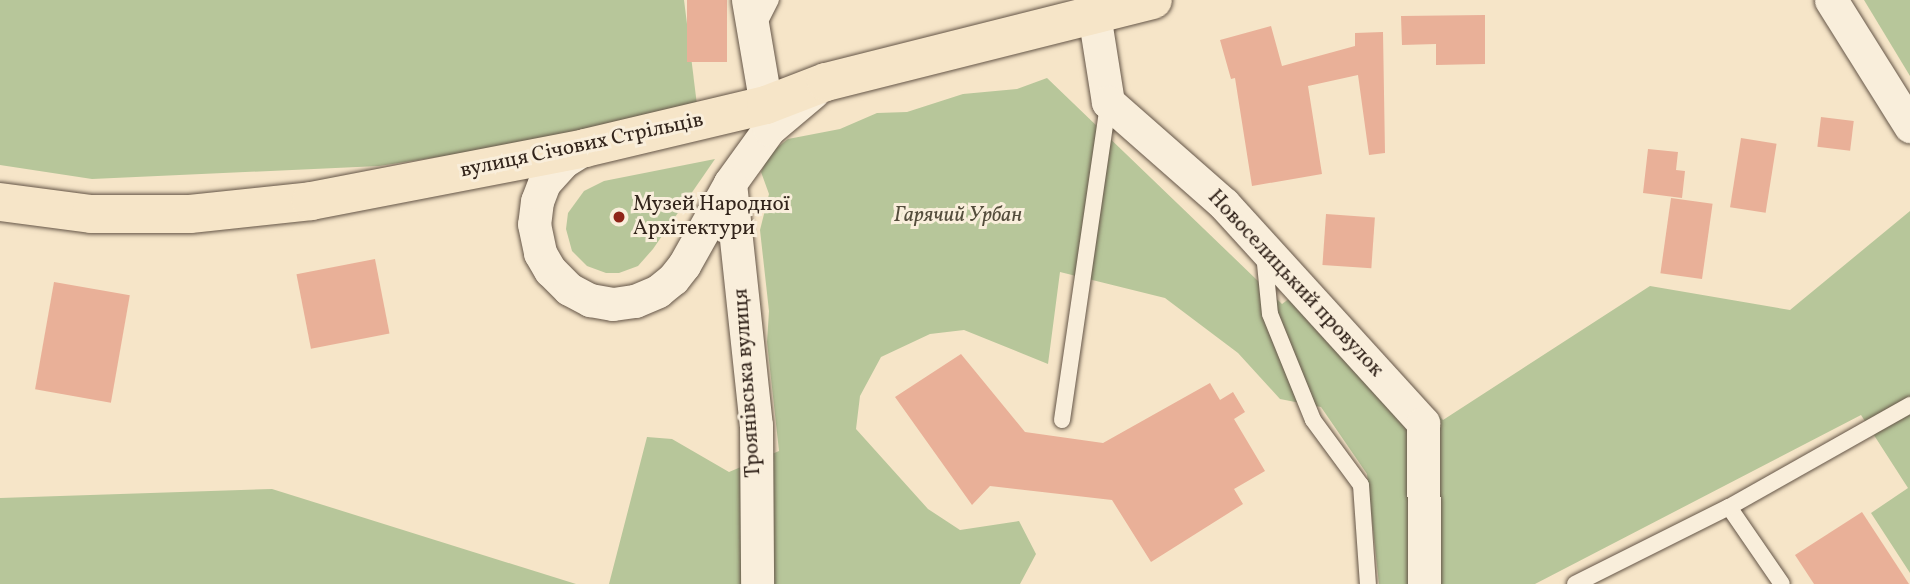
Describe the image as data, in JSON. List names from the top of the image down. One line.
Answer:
{"streets":{"main road":["вулиця Січових Стрільців"],"street":["Новоселицький провулок","Троянівська вулиця"]},"parks":["Гарячий Урбан"],"places":["Музей Народної Архітектури"]}
